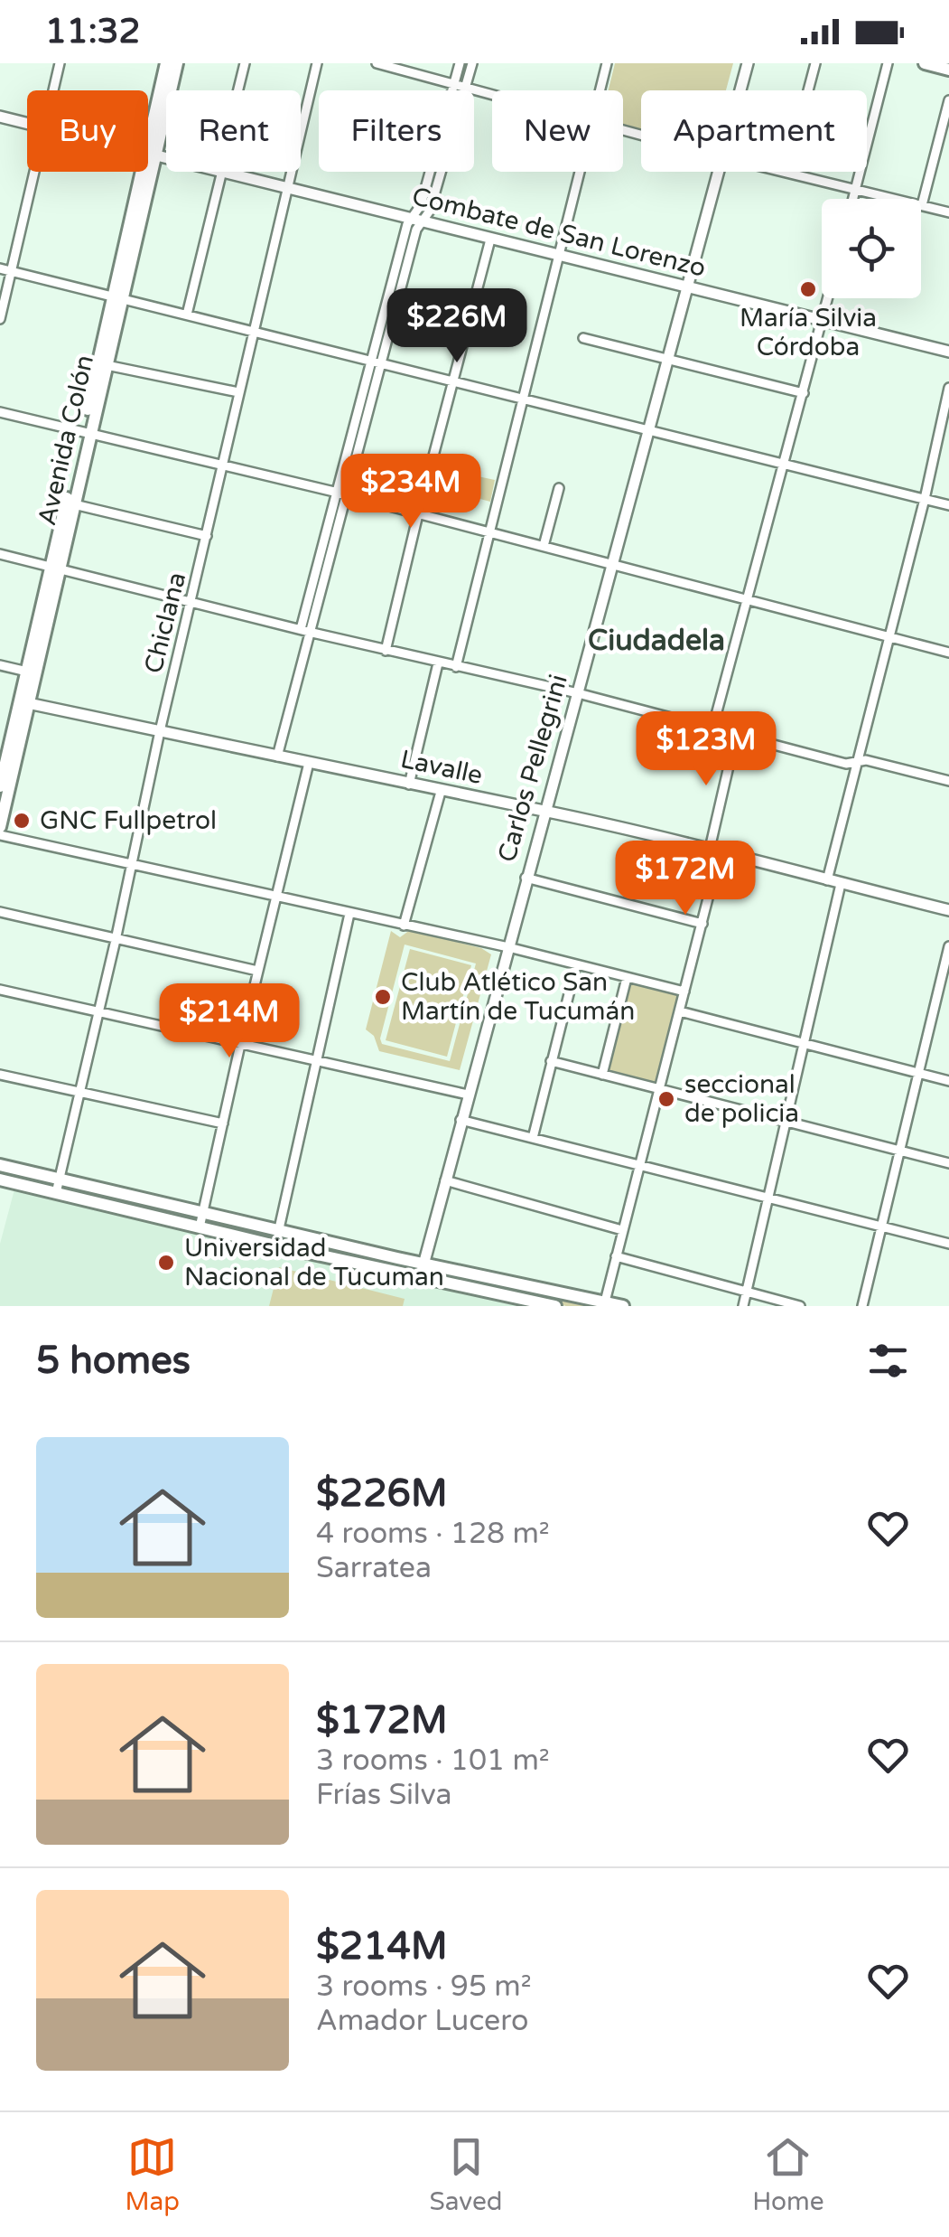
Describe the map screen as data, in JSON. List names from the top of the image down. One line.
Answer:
{"streets":{"main road":["Avenida Colón"],"street":["Combate de San Lorenzo","Chiclana","Lavalle","Carlos Pellegrini"]},"crossings":[["Combate de San Lorenzo","Avenida Colón"],["Combate de San Lorenzo","Chiclana"],["Combate de San Lorenzo","Carlos Pellegrini"],["Avenida Colón","Lavalle"],["Chiclana","Lavalle"],["Lavalle","Carlos Pellegrini"]],"districts":["Ciudadela"],"places":["María Silvia Córdoba","GNC Fullpetrol","Club Atlético San Martín de Tucumán","seccional de policia","Universidad Nacional de Tucuman"],"page":{"status":"11:32","chip":["Buy","Rent","Filters","New","Apartment"],"price":["$226M","$234M","$123M","$172M","$214M"],"heading":"5 homes","list":[{"name":"$226M","note":"4 rooms · 128 m² · Sarratea"},{"name":"$172M","note":"3 rooms · 101 m² · Frías Silva"},{"name":"$214M","note":"3 rooms · 95 m² · Amador Lucero"}],"tabs":["Map","Saved","Home"]}}
